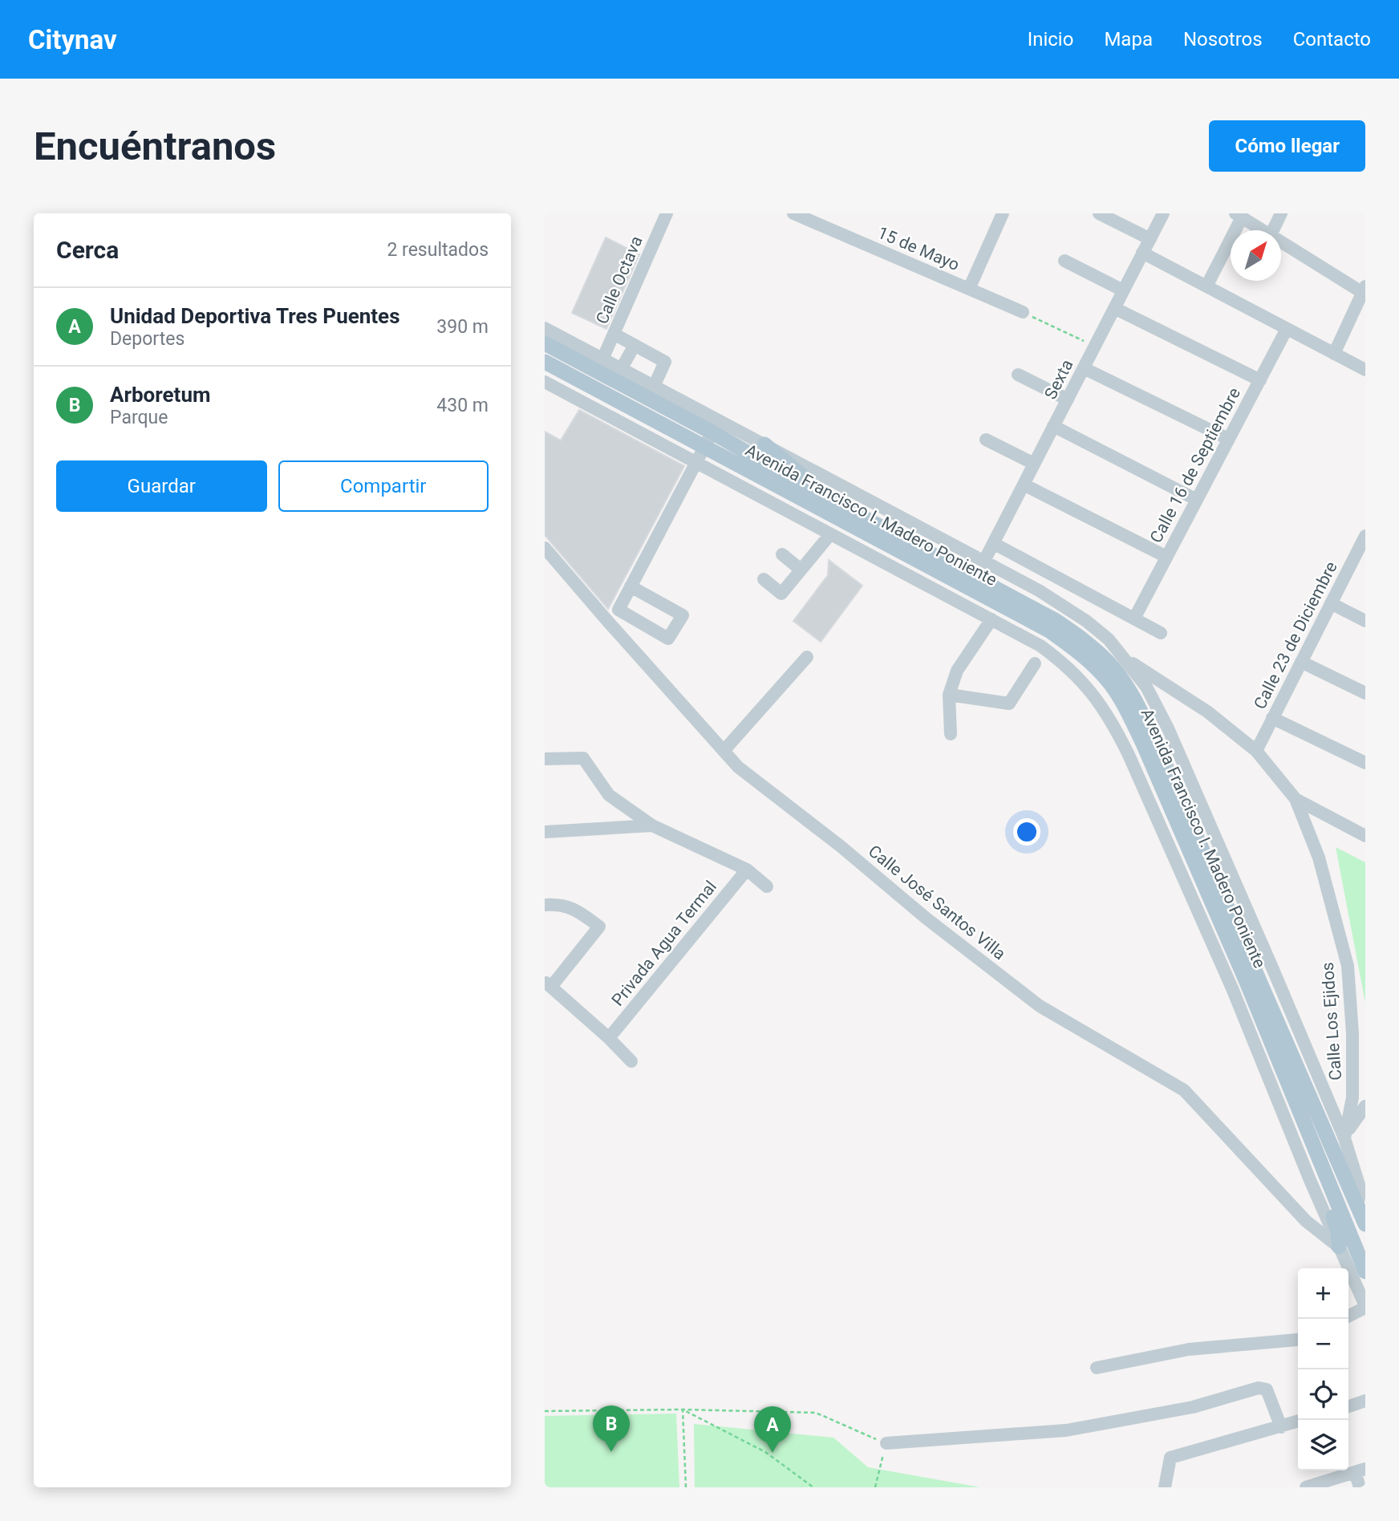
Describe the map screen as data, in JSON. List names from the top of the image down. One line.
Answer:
{"streets":{"main road":["Avenida Francisco I. Madero Poniente"],"street":["15 de Mayo","Calle Octava","Sexta","Calle 16 de Septiembre","Calle 23 de Diciembre","Calle José Santos Villa","Privada Agua Termal","Calle Los Ejidos"]},"crossings":[["Calle Octava","Avenida Francisco I. Madero Poniente"],["Sexta","Avenida Francisco I. Madero Poniente"],["Avenida Francisco I. Madero Poniente","Calle Los Ejidos"],["Calle 23 de Diciembre","Calle Los Ejidos"]],"north":"top right","page":{"header":"Citynav","nav":["Inicio","Mapa","Nosotros","Contacto"],"buttons":["Cómo llegar",["Guardar","Compartir"]],"title":"Encuéntranos","heading":["Cerca","2 resultados"],"list":[{"mark":"A","name":"Unidad Deportiva Tres Puentes","note":"Deportes","value":"390 m"},{"mark":"B","name":"Arboretum","note":"Parque","value":"430 m"}],"map_buttons":["+","−"],"pins":["B","A"]}}
